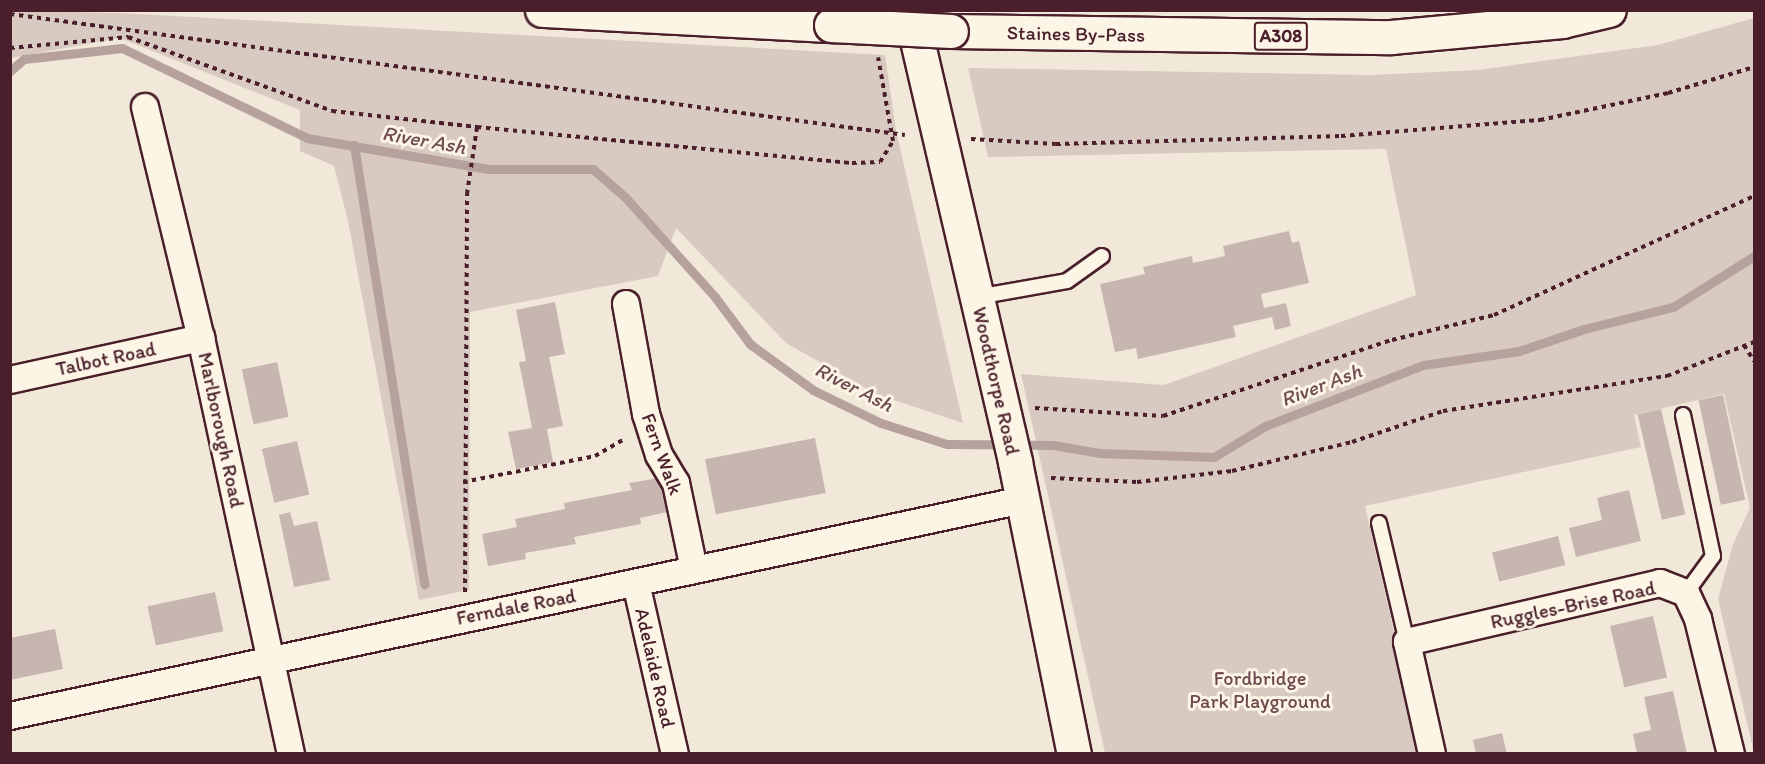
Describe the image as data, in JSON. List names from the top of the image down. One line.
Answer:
{"streets":{"main road":["Staines By-Pass","A308","Woodthorpe Road"],"street":["Talbot Road","Marlborough Road","Fern Walk","Ruggles-Brise Road","Ferndale Road","Adelaide Road"]},"crossings":[["Talbot Road","Marlborough Road"],["Woodthorpe Road","Ferndale Road"],["Marlborough Road","Ferndale Road"],["Fern Walk","Ferndale Road"],["Ferndale Road","Adelaide Road"]],"water":["River Ash"],"parks":["Fordbridge Park Playground"]}
